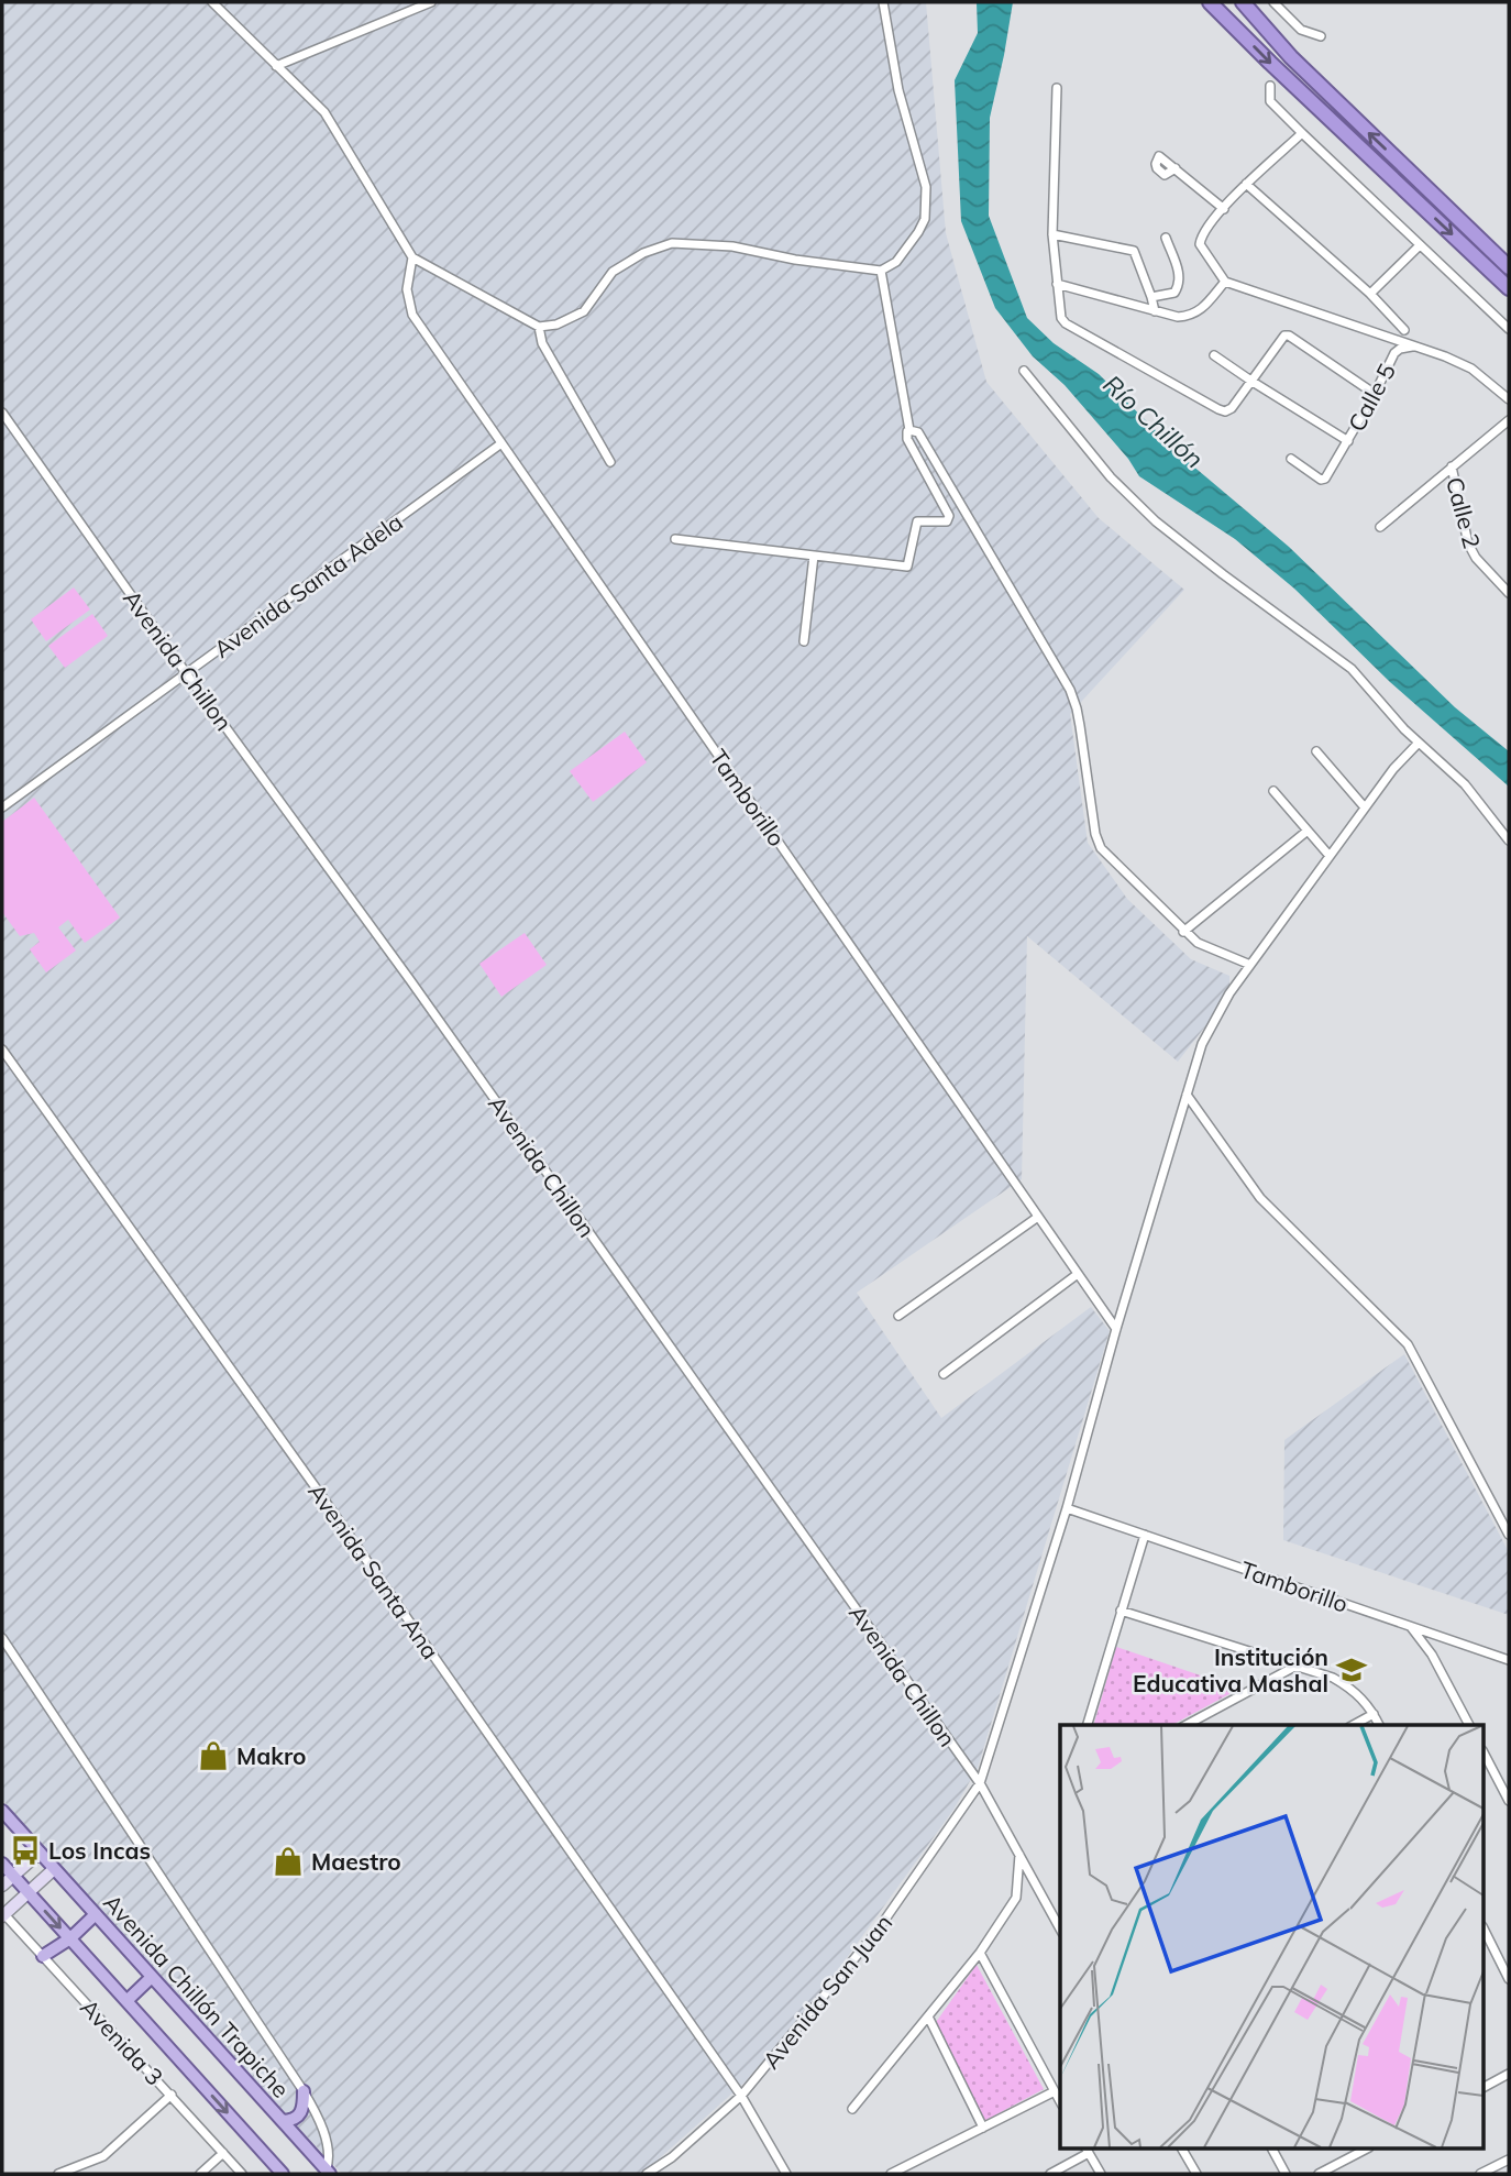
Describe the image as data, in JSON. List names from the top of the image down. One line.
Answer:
{"streets":{"main road":["Avenida Chillón Trapiche"],"street":["Calle 5","Calle 2","Avenida Santa Adela","Avenida Chillon","Tamborillo","Avenida Santa Ana","Avenida San Juan","Avenida 3"]},"crossings":[["Avenida Santa Adela","Avenida Chillon"],["Avenida Santa Adela","Tamborillo"],["Avenida Chillon","Avenida San Juan"],["Tamborillo","Avenida San Juan"],["Avenida Santa Ana","Avenida San Juan"]],"water":["Río Chillón"],"places":{"school or university":["Institución Educativa Mashal"],"shop":["Makro","Maestro"],"bus stop":["Los Incas"]}}
